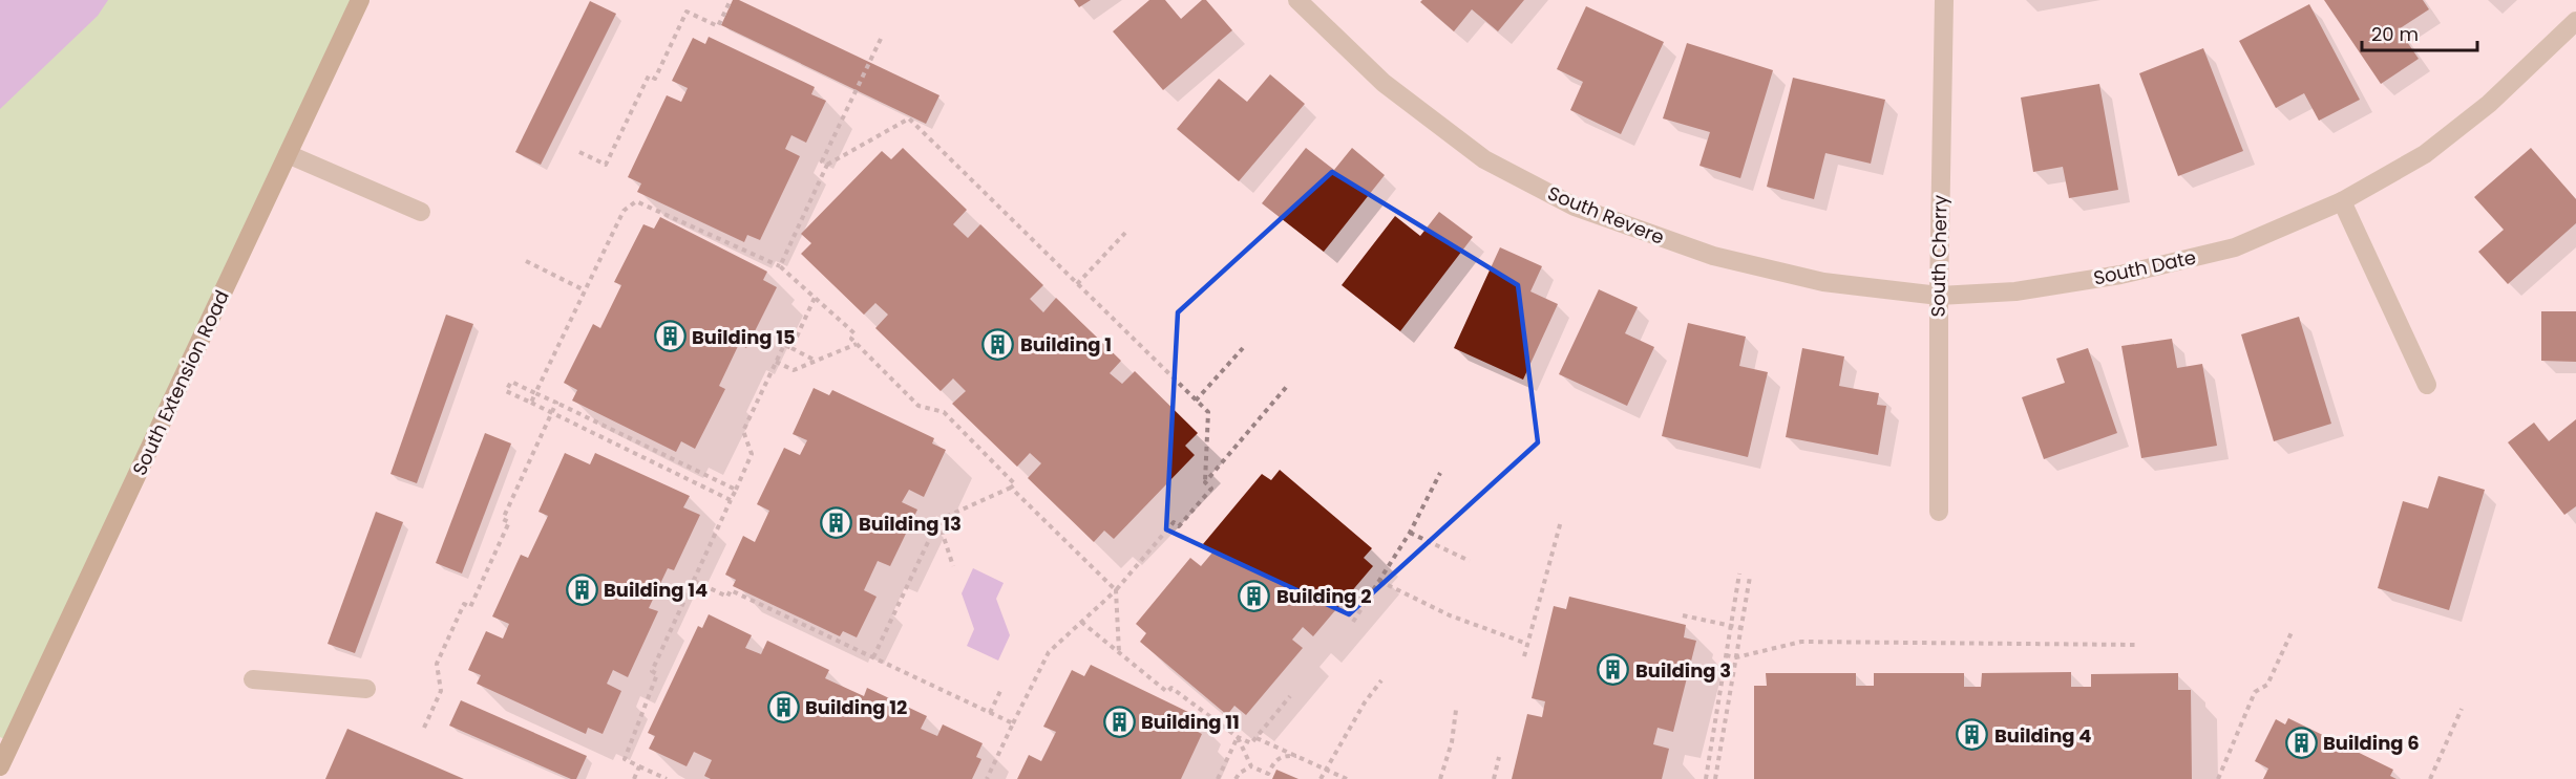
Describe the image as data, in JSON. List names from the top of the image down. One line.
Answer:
{"streets":{"street":["South Revere","South Cherry","South Date","South Extension Road"]},"crossings":[["South Revere","South Cherry"],["South Revere","South Date"],["South Cherry","South Date"]],"places":{"building":["Building 15","Building 1","Building 13","Building 14","Building 2","Building 3","Building 12","Building 11","Building 4","Building 6"]},"scale_bar":"20 m"}
